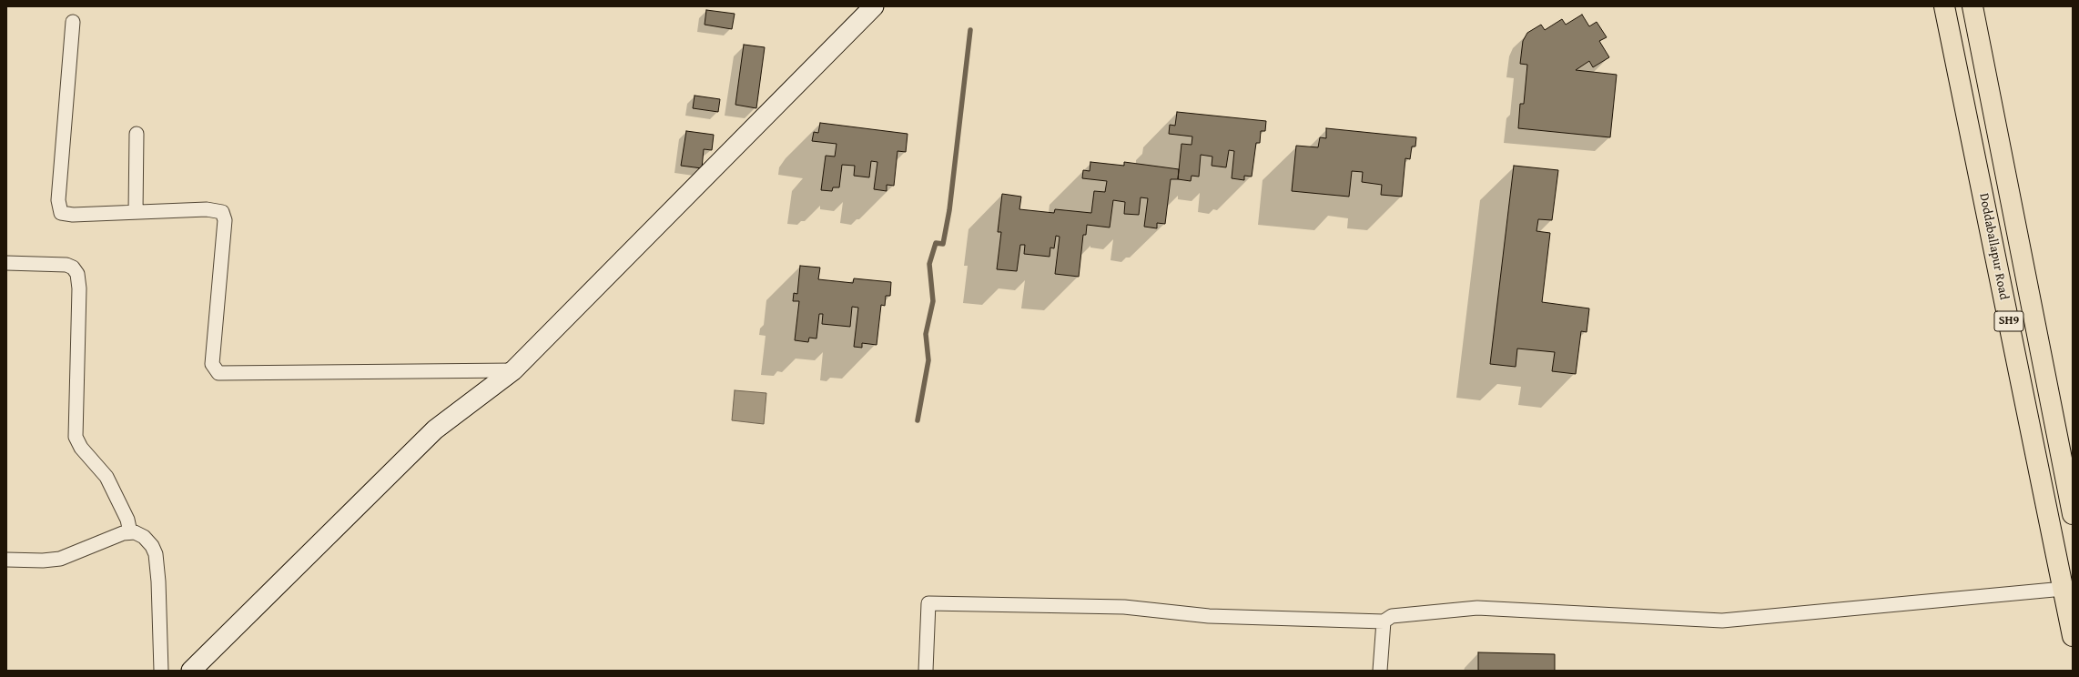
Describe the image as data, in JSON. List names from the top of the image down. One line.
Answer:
{"streets":{"main road":["Doddaballapur Road","SH9"]}}
